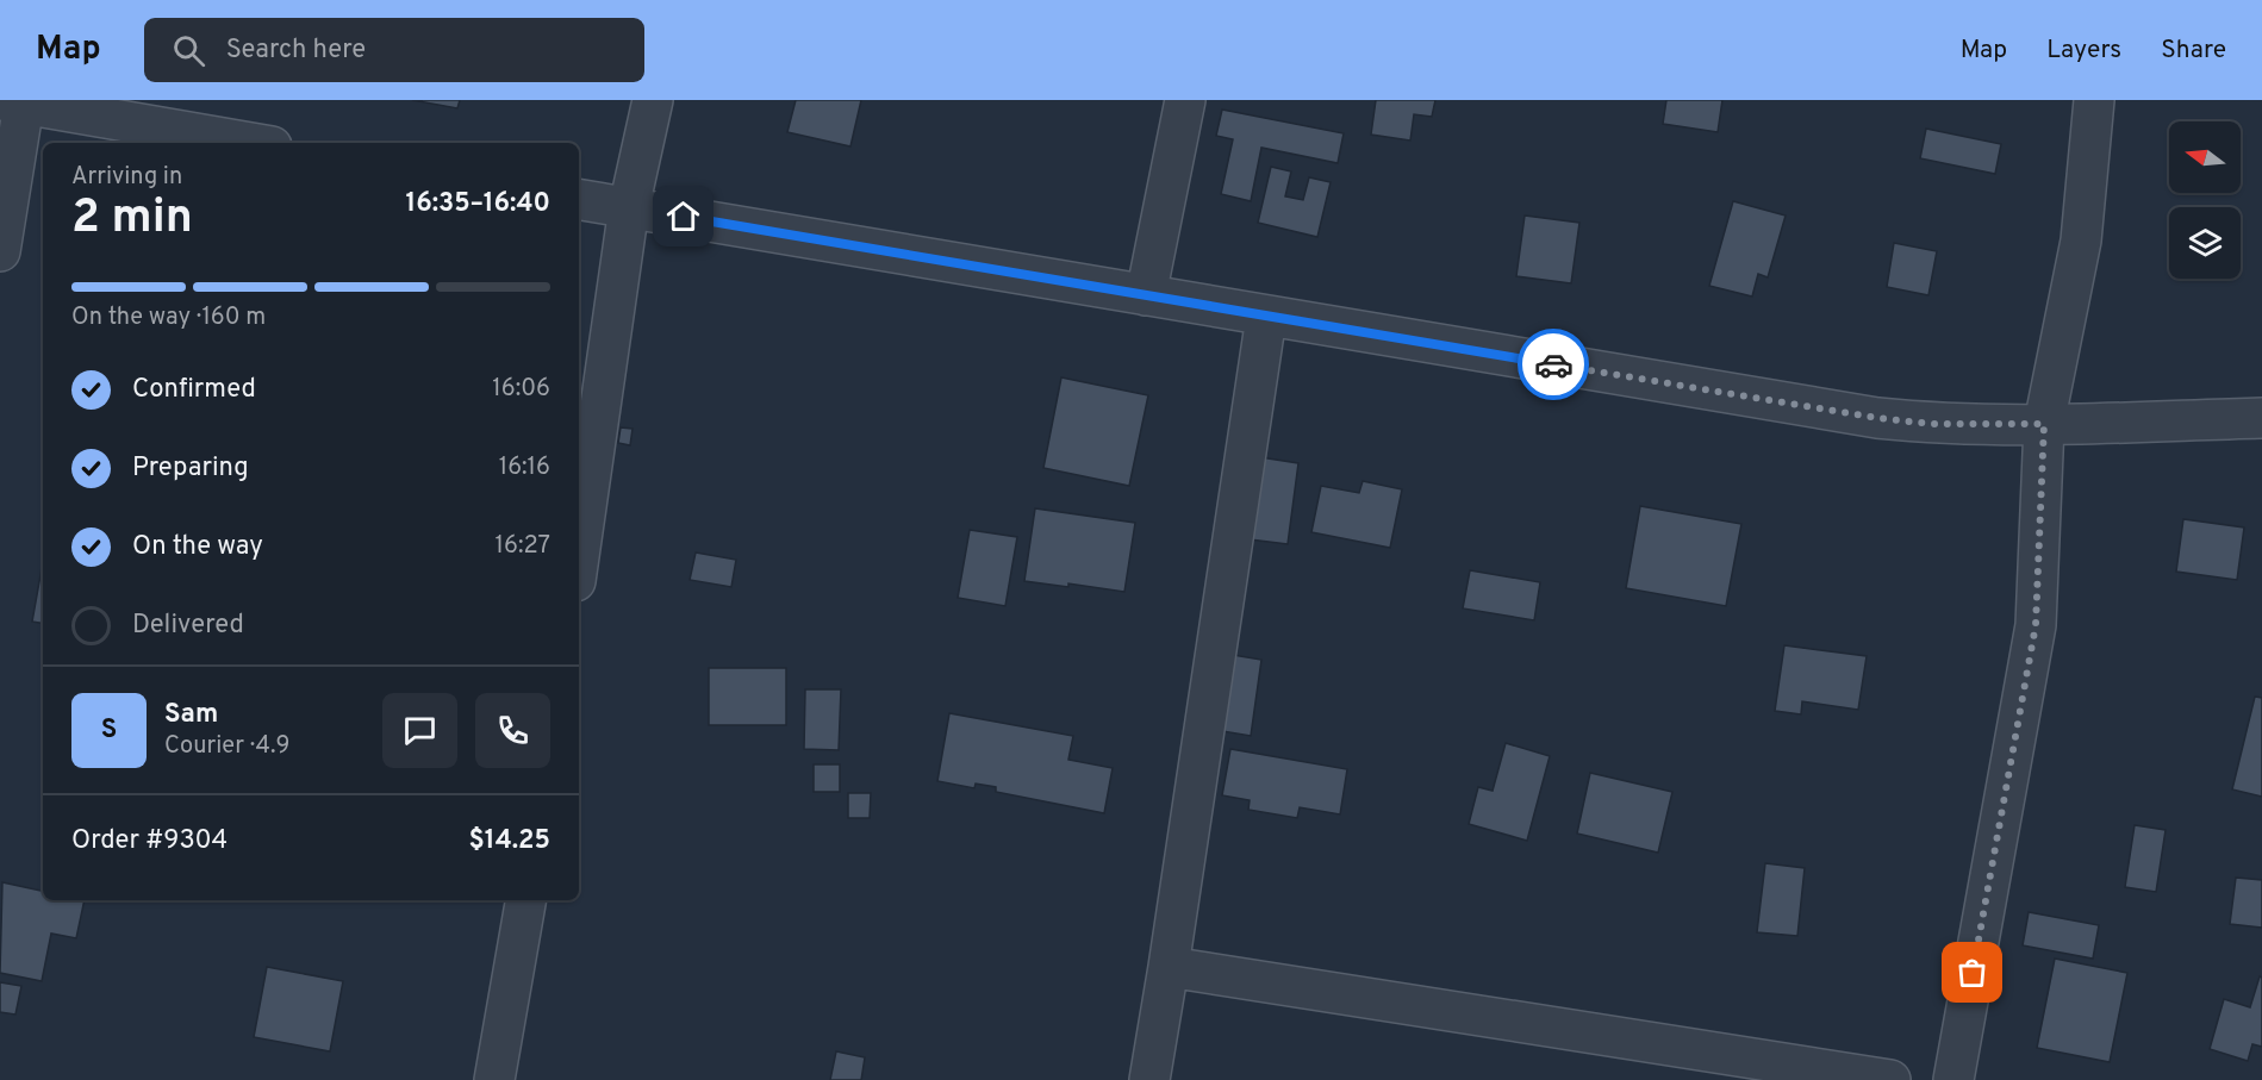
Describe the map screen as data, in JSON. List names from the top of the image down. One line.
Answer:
{"north":"left","page":{"header":"Map","search":"Search here","nav":["Map","Layers","Share"],"heading":["2 min","Arriving in","16:35–16:40"],"panel":["Sam","Courier · 4.9","Order #9304","$14.25"],"bar":"On the way · 160 m","list":[["Confirmed","16:06"],["Preparing","16:16"],["On the way","16:27"],"Delivered"],"round":"S"}}
